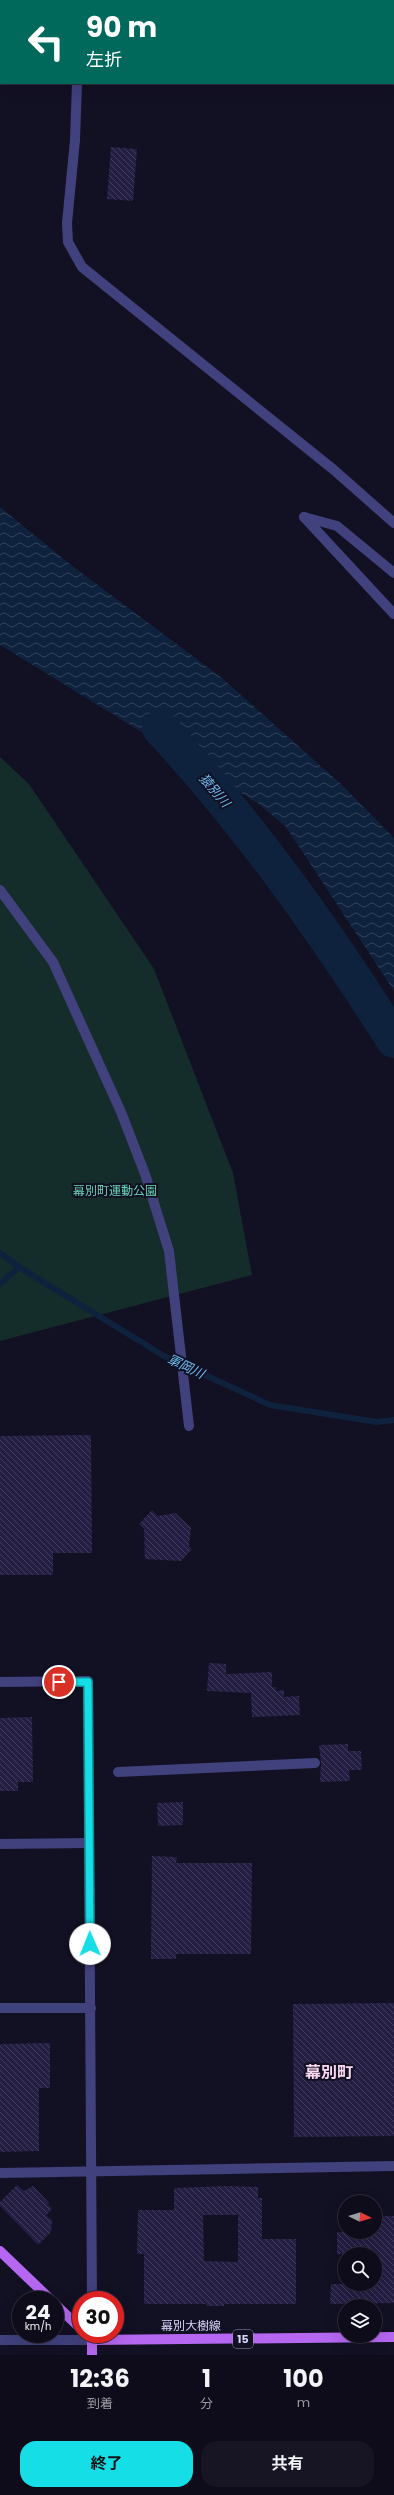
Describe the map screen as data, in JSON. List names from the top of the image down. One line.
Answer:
{"streets":{"main road":["幕別大樹線","15"]},"districts":["幕別町"],"water":["猿別川","軍岡川"],"parks":["幕別町運動公園"],"north":"right","page":{"turn":["90 m","左折"],"speed":"24 km/h","limit":"30","eta":["12:36","到着","1","分","100","m"],"buttons":["終了","共有"]}}
